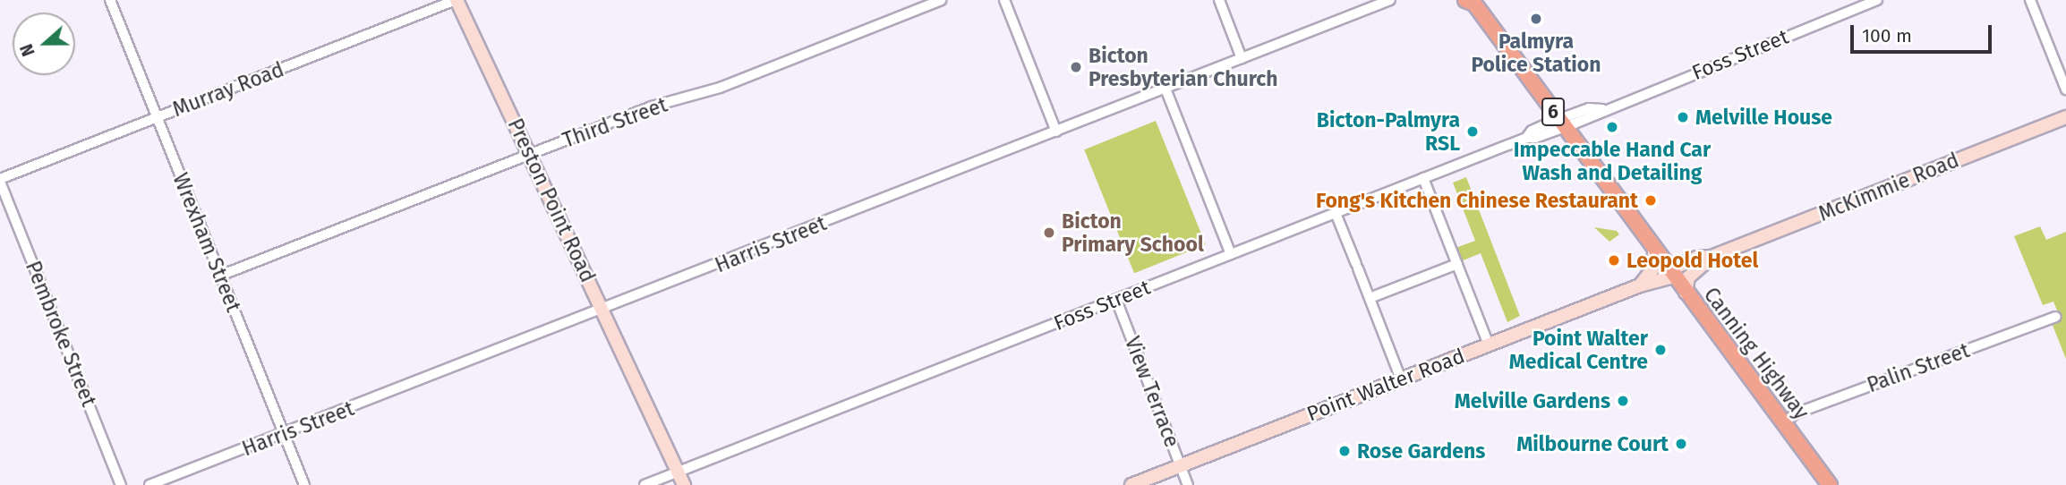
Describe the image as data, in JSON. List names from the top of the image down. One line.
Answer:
{"streets":{"highway":["6","Canning Highway"],"main road":["McKimmie Road","Preston Point Road","Point Walter Road"],"street":["Foss Street","Murray Road","Third Street","Wrexham Street","Harris Street","Pembroke Street","Palin Street","View Terrace"]},"crossings":[["Foss Street","Preston Point Road"],["Foss Street","Canning Highway"],["Foss Street","View Terrace"],["Murray Road","Preston Point Road"],["Murray Road","Wrexham Street"],["Murray Road","Pembroke Street"],["Third Street","Preston Point Road"],["Third Street","Wrexham Street"],["McKimmie Road","Canning Highway"],["McKimmie Road","Point Walter Road"],["Preston Point Road","Harris Street"],["Wrexham Street","Harris Street"],["Canning Highway","Palin Street"],["Canning Highway","Point Walter Road"],["Point Walter Road","View Terrace"]],"places":["Palmyra Police Station","Bicton Presbyterian Church","Melville House","Impeccable Hand Car Wash and Detailing","Bicton-Palmyra RSL","Fong's Kitchen Chinese Restaurant","Bicton Primary School","Leopold Hotel","Point Walter Medical Centre","Melville Gardens","Milbourne Court","Rose Gardens"],"scale_bar":"100 m","north":"left"}
